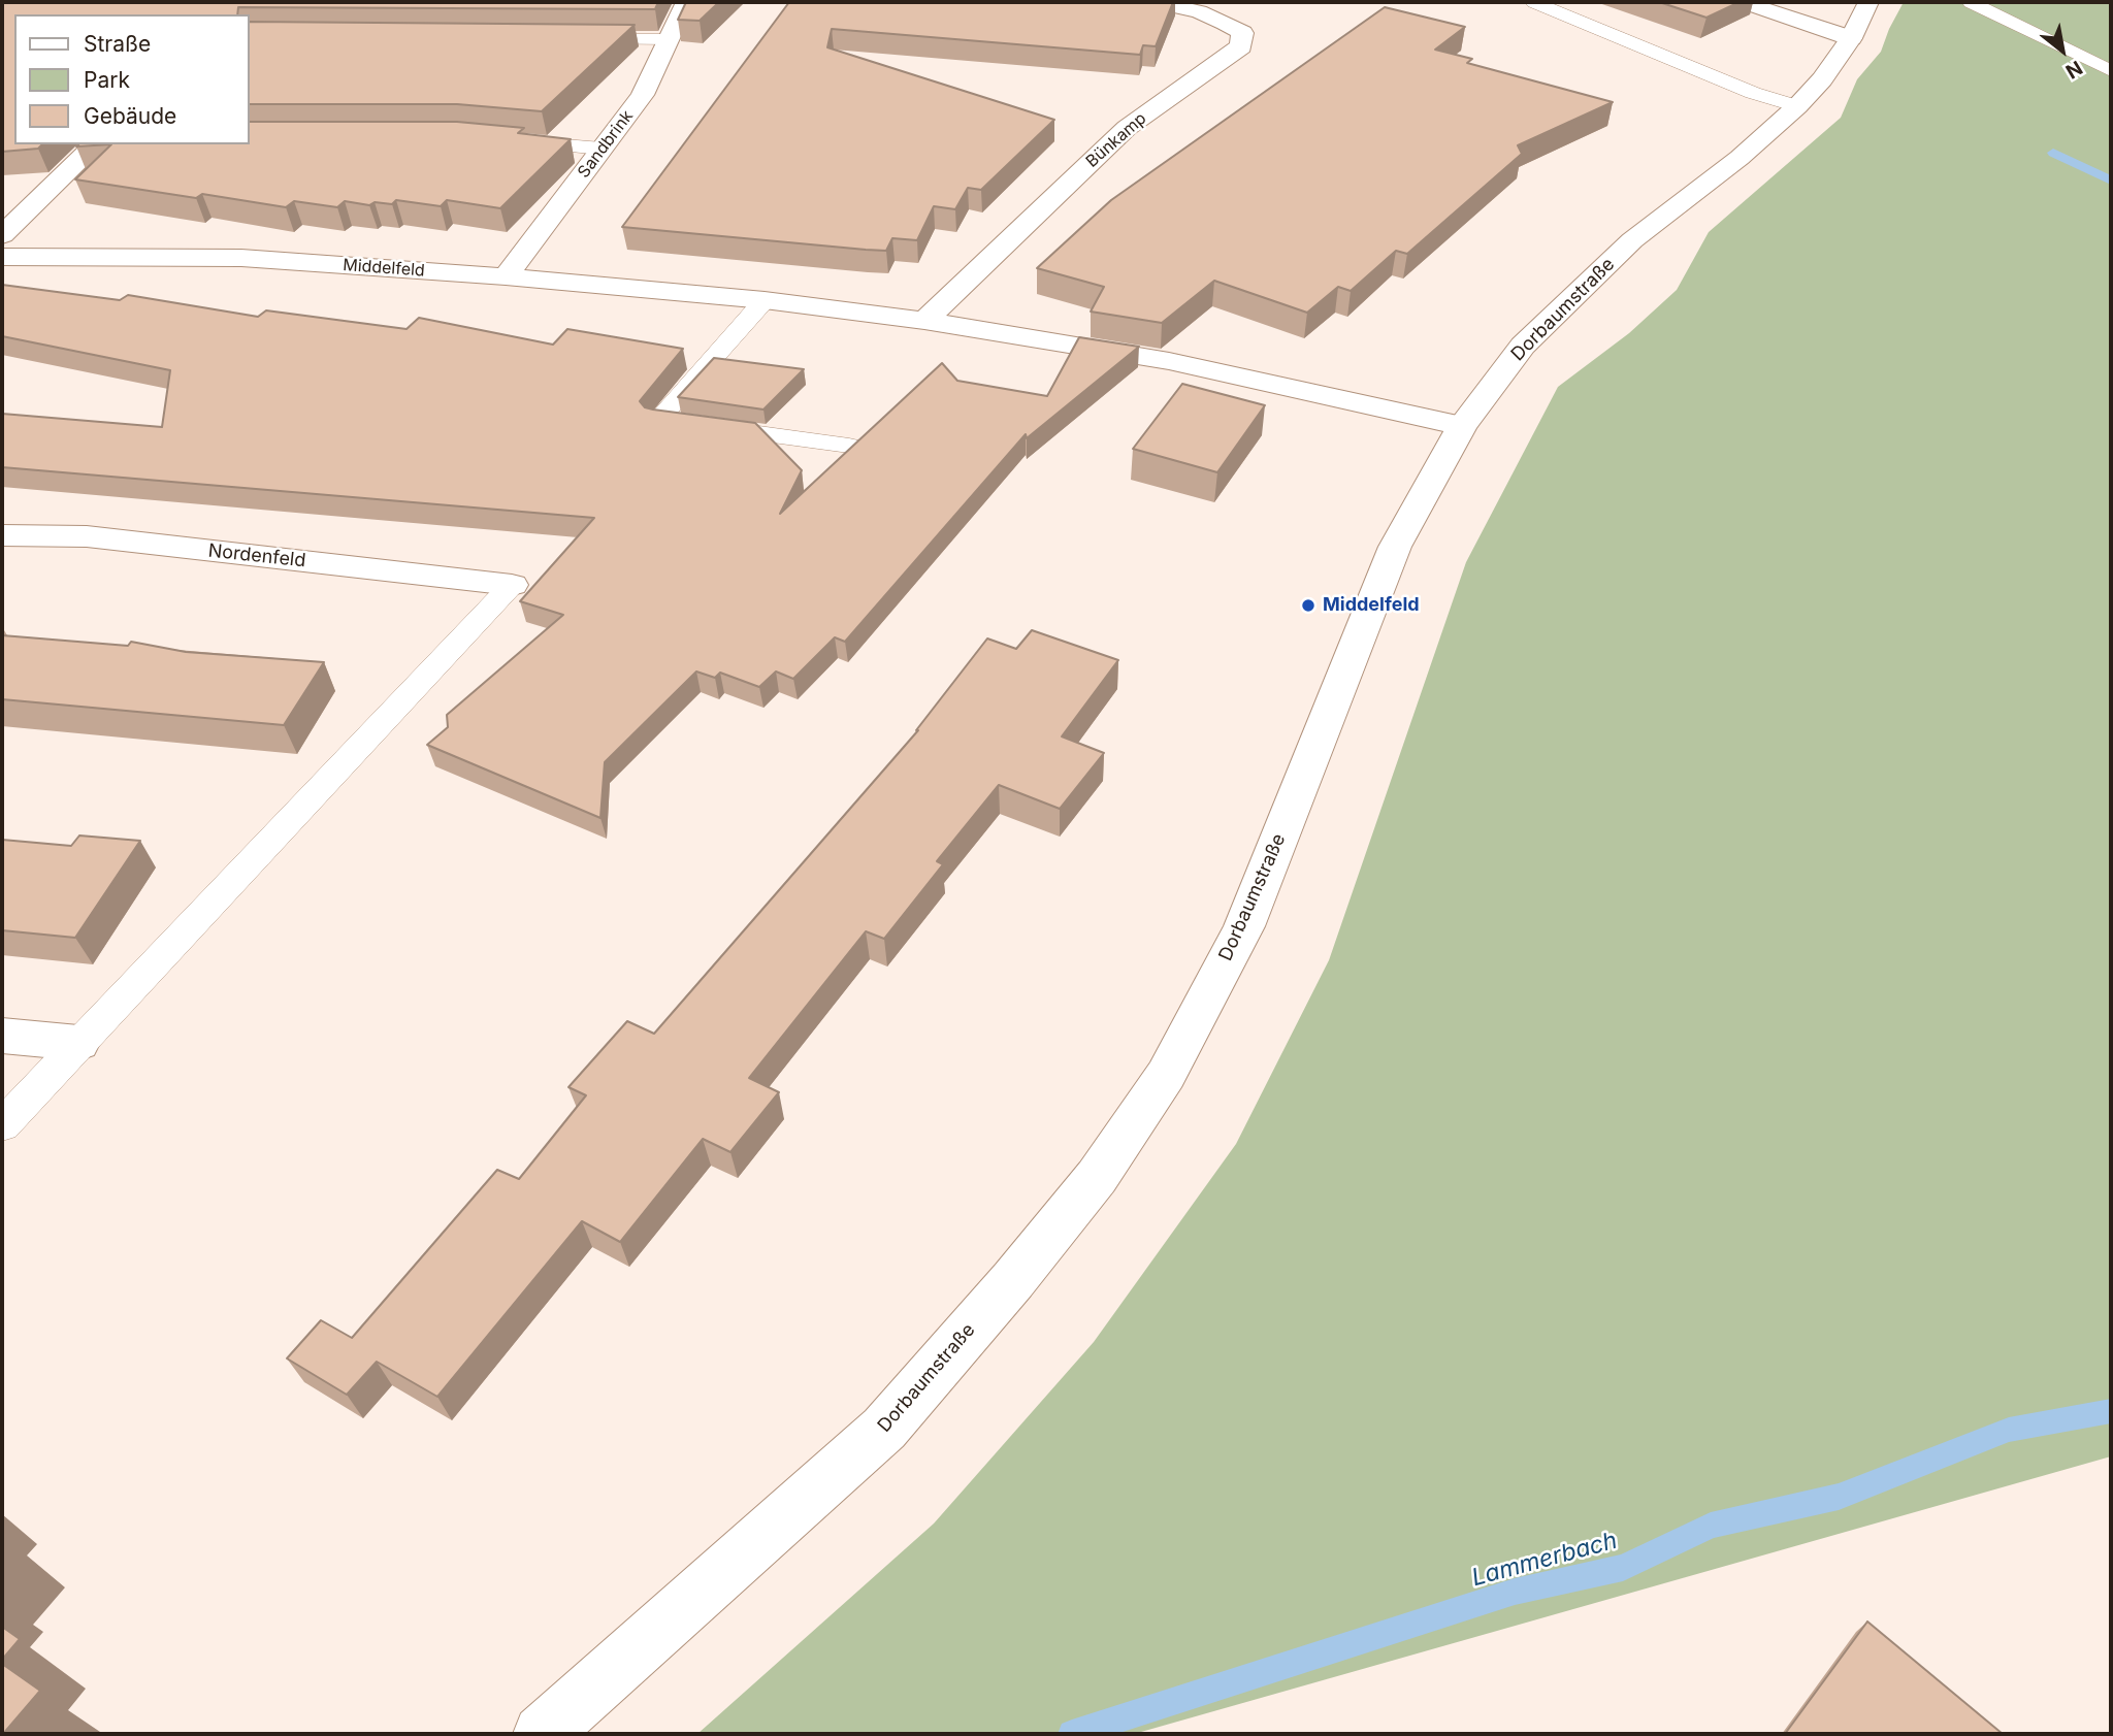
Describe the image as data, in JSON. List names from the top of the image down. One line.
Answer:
{"streets":{"street":["Bünkamp","Sandbrink","Middelfeld","Dorbaumstraße","Nordenfeld"]},"crossings":[["Bünkamp","Middelfeld"],["Sandbrink","Middelfeld"],["Middelfeld","Dorbaumstraße"]],"water":["Lammerbach"],"places":["Middelfeld"],"legend":["Straße","Park","Gebäude"],"north":"bottom right"}
